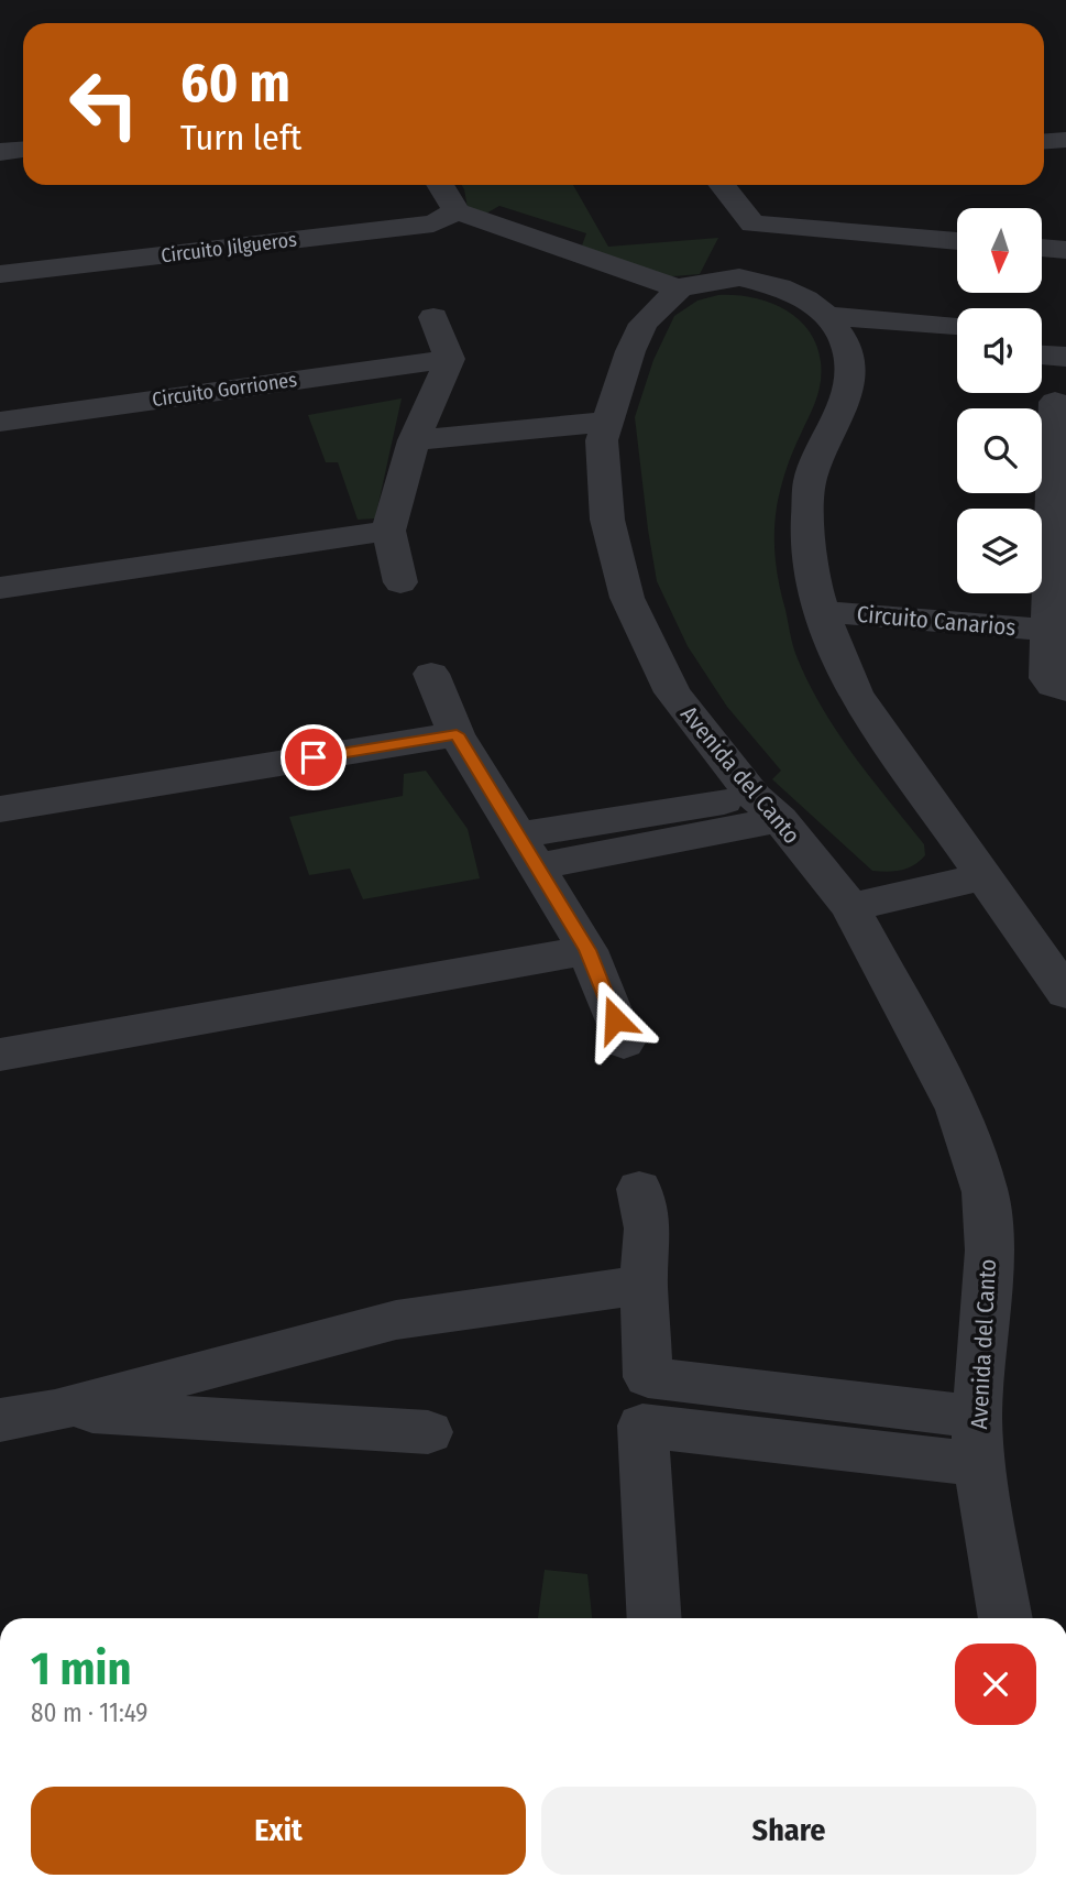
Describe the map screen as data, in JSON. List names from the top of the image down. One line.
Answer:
{"streets":{"street":["Circuito Jilgueros","Circuito Gorriones","Circuito Canarios","Avenida del Canto"]},"north":"bottom","page":{"turn":["60 m","Turn left"],"heading":["1 min","80 m · 11:49"],"buttons":["Exit","Share"]}}
